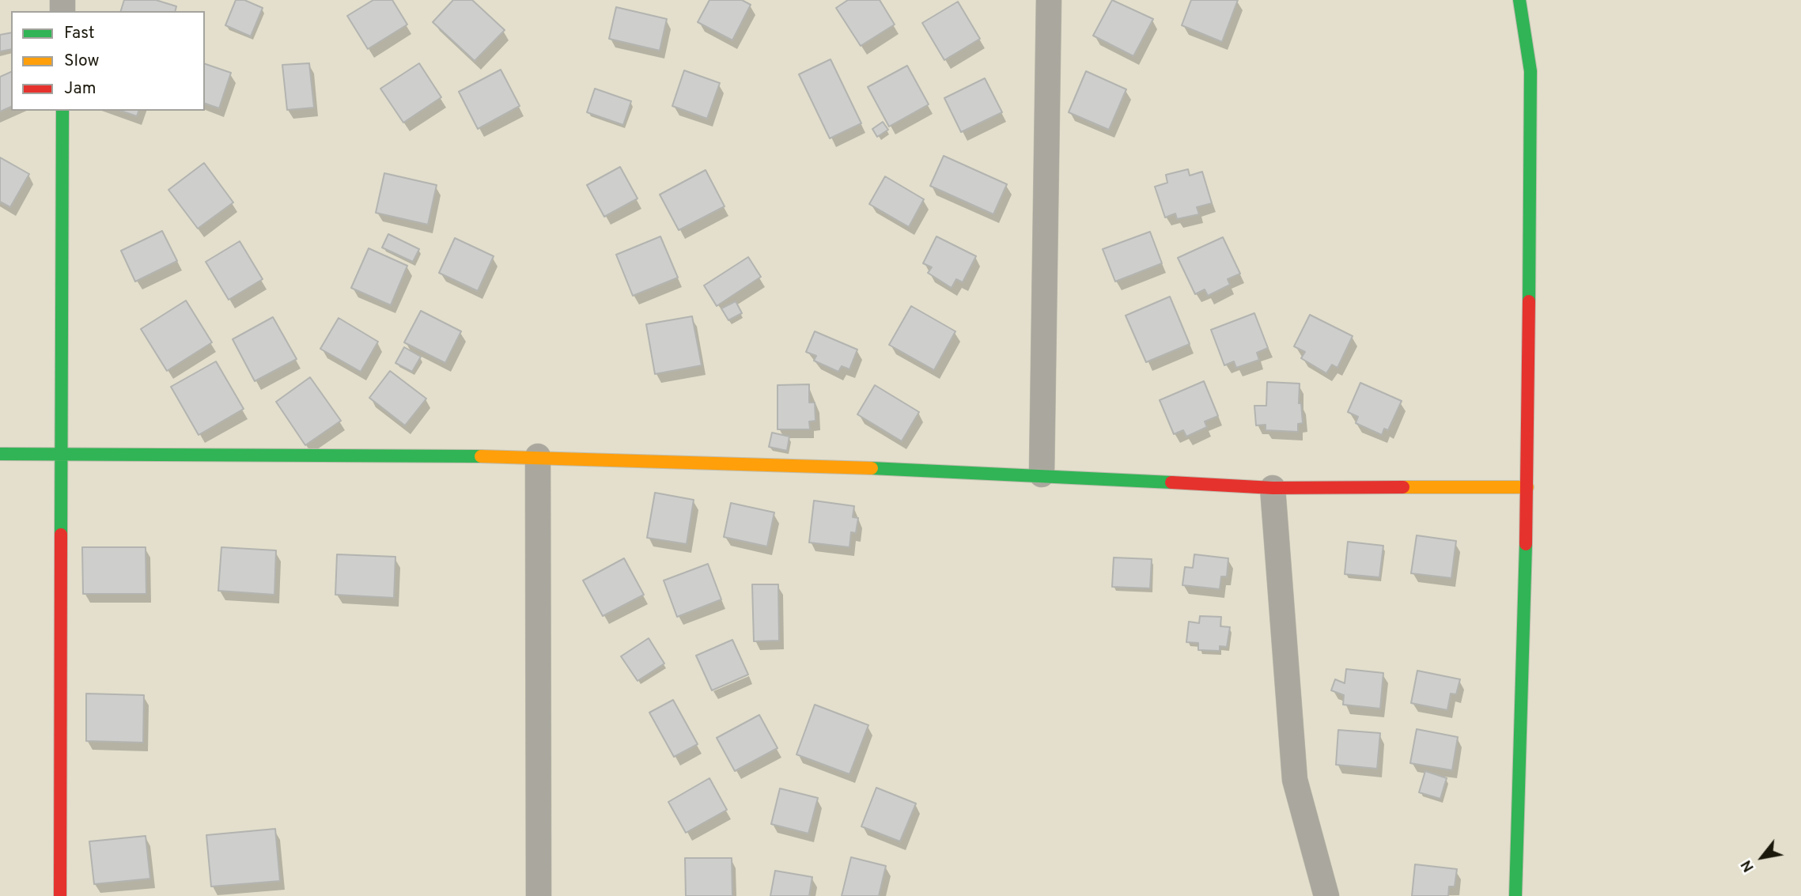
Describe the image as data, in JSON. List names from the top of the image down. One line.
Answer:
{"legend":["Fast","Slow","Jam"],"north":"bottom left"}
